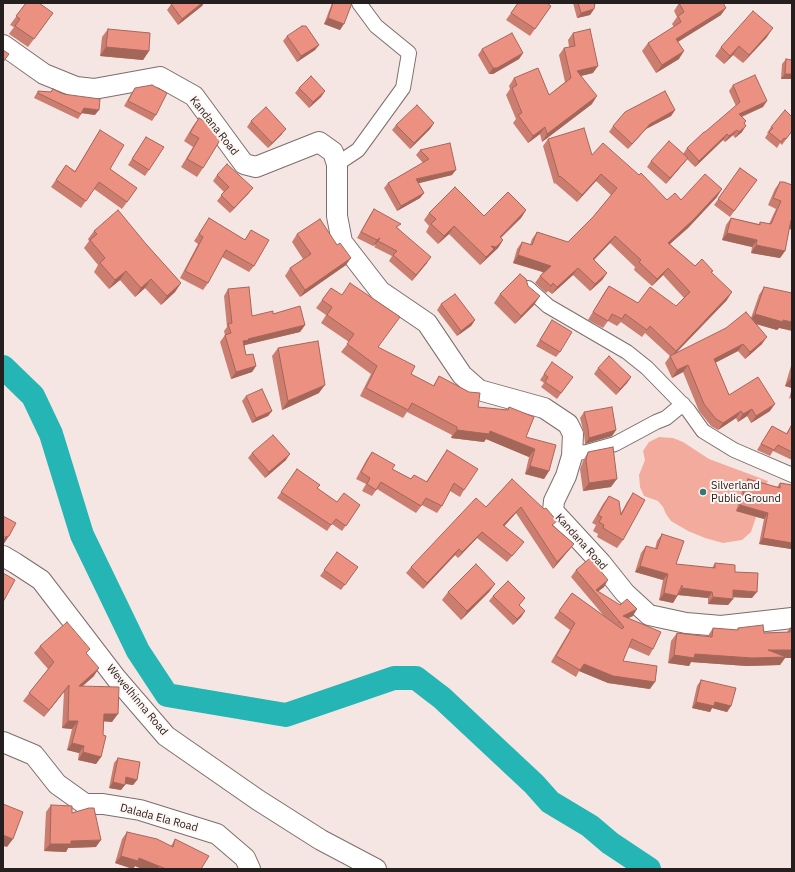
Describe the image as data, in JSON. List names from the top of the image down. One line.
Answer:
{"streets":{"street":["Kandana Road","Wewelhinna Road","Dalada Ela Road"]},"places":["Silverland Public Ground"]}
